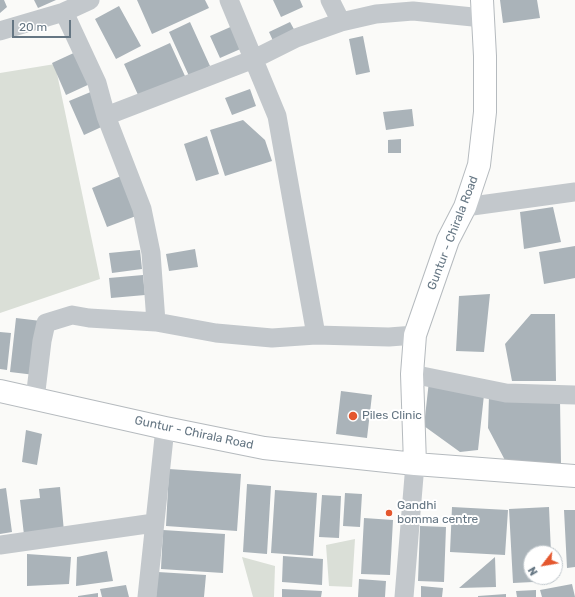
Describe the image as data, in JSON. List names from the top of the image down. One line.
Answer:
{"streets":{"main road":["Guntur - Chirala Road"]},"places":["Piles Clinic","Gandhi bomma centre"],"scale_bar":"20 m","north":"bottom left"}
